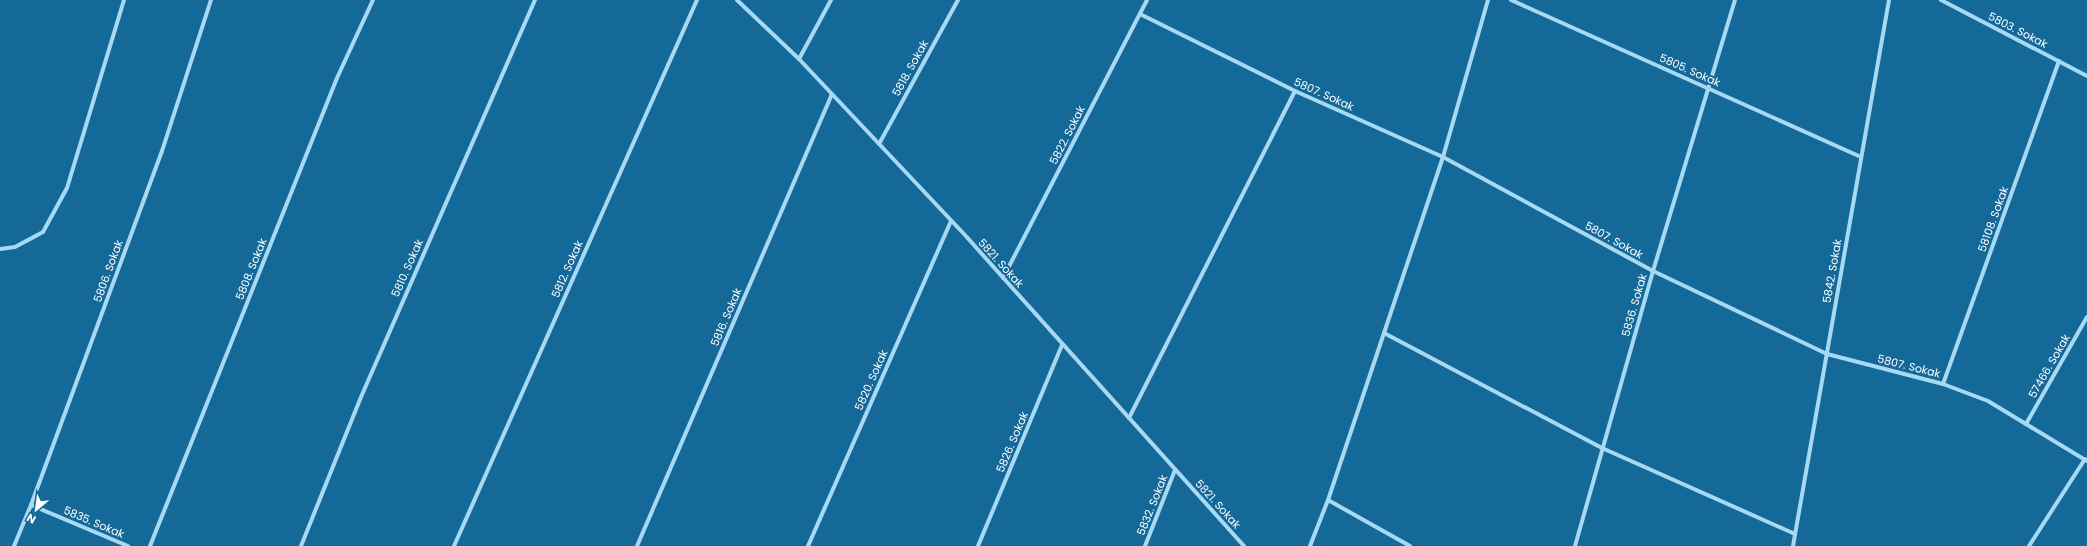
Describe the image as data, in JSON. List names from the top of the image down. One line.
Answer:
{"streets":{"street":["5803. Sokak","5818. Sokak","5805. Sokak","5807. Sokak","5822. Sokak","58108. Sokak","5821. Sokak","5810. Sokak","5808. Sokak","5812. Sokak","5806. Sokak","5842. Sokak","5836. Sokak","5816. Sokak","57466. Sokak","5820. Sokak","5826. Sokak","5832. Sokak","5835. Sokak"]},"crossings":[["5803. Sokak","58108. Sokak"],["5818. Sokak","5821. Sokak"],["5805. Sokak","5842. Sokak"],["5805. Sokak","5836. Sokak"],["5807. Sokak","5822. Sokak"],["5807. Sokak","58108. Sokak"],["5807. Sokak","5842. Sokak"],["5807. Sokak","5836. Sokak"],["5807. Sokak","57466. Sokak"],["5822. Sokak","5821. Sokak"],["5821. Sokak","5816. Sokak"],["5821. Sokak","5820. Sokak"],["5821. Sokak","5826. Sokak"],["5821. Sokak","5832. Sokak"],["5806. Sokak","5835. Sokak"]],"north":"bottom left"}
